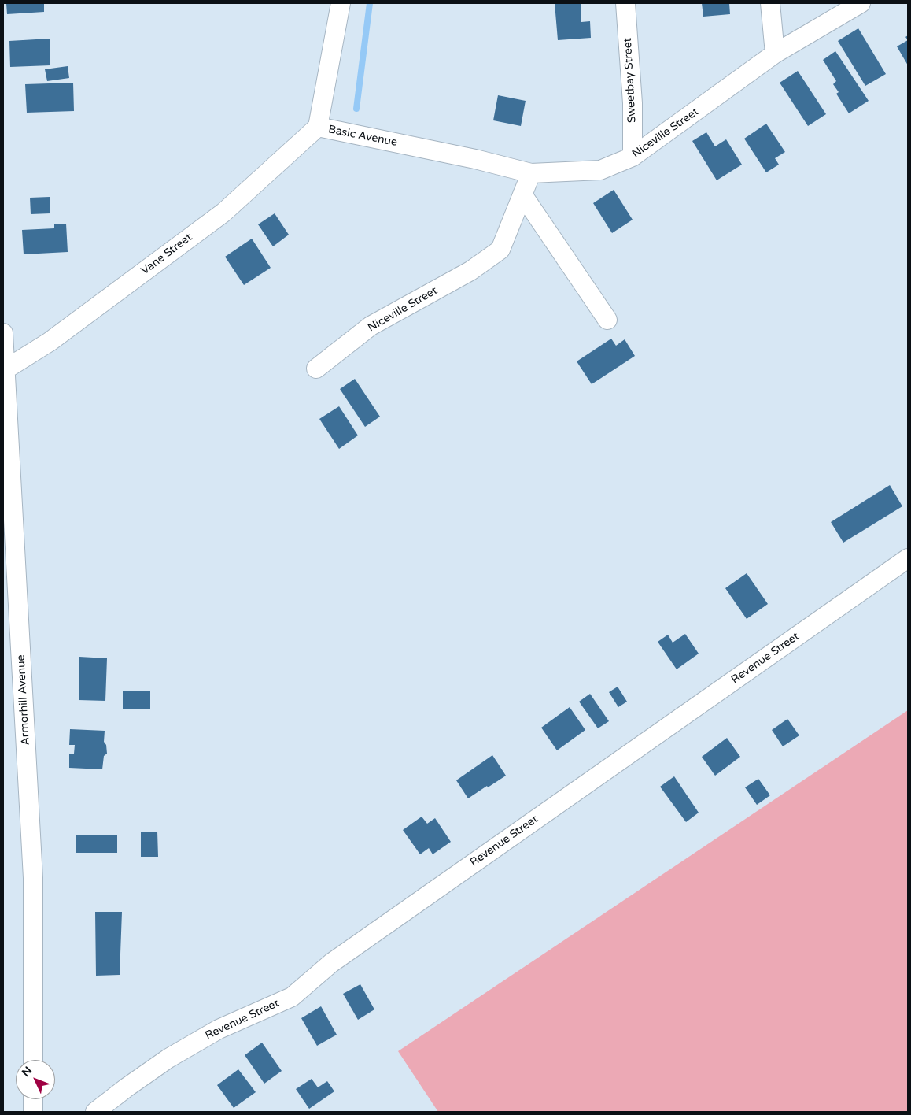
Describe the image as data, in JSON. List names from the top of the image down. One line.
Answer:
{"streets":{"street":["Sweetbay Street","Niceville Street","Basic Avenue","Vane Street","Revenue Street","Armorhill Avenue"]},"crossings":[["Sweetbay Street","Niceville Street"],["Niceville Street","Basic Avenue"],["Basic Avenue","Vane Street"],["Vane Street","Armorhill Avenue"]],"north":"top left"}
